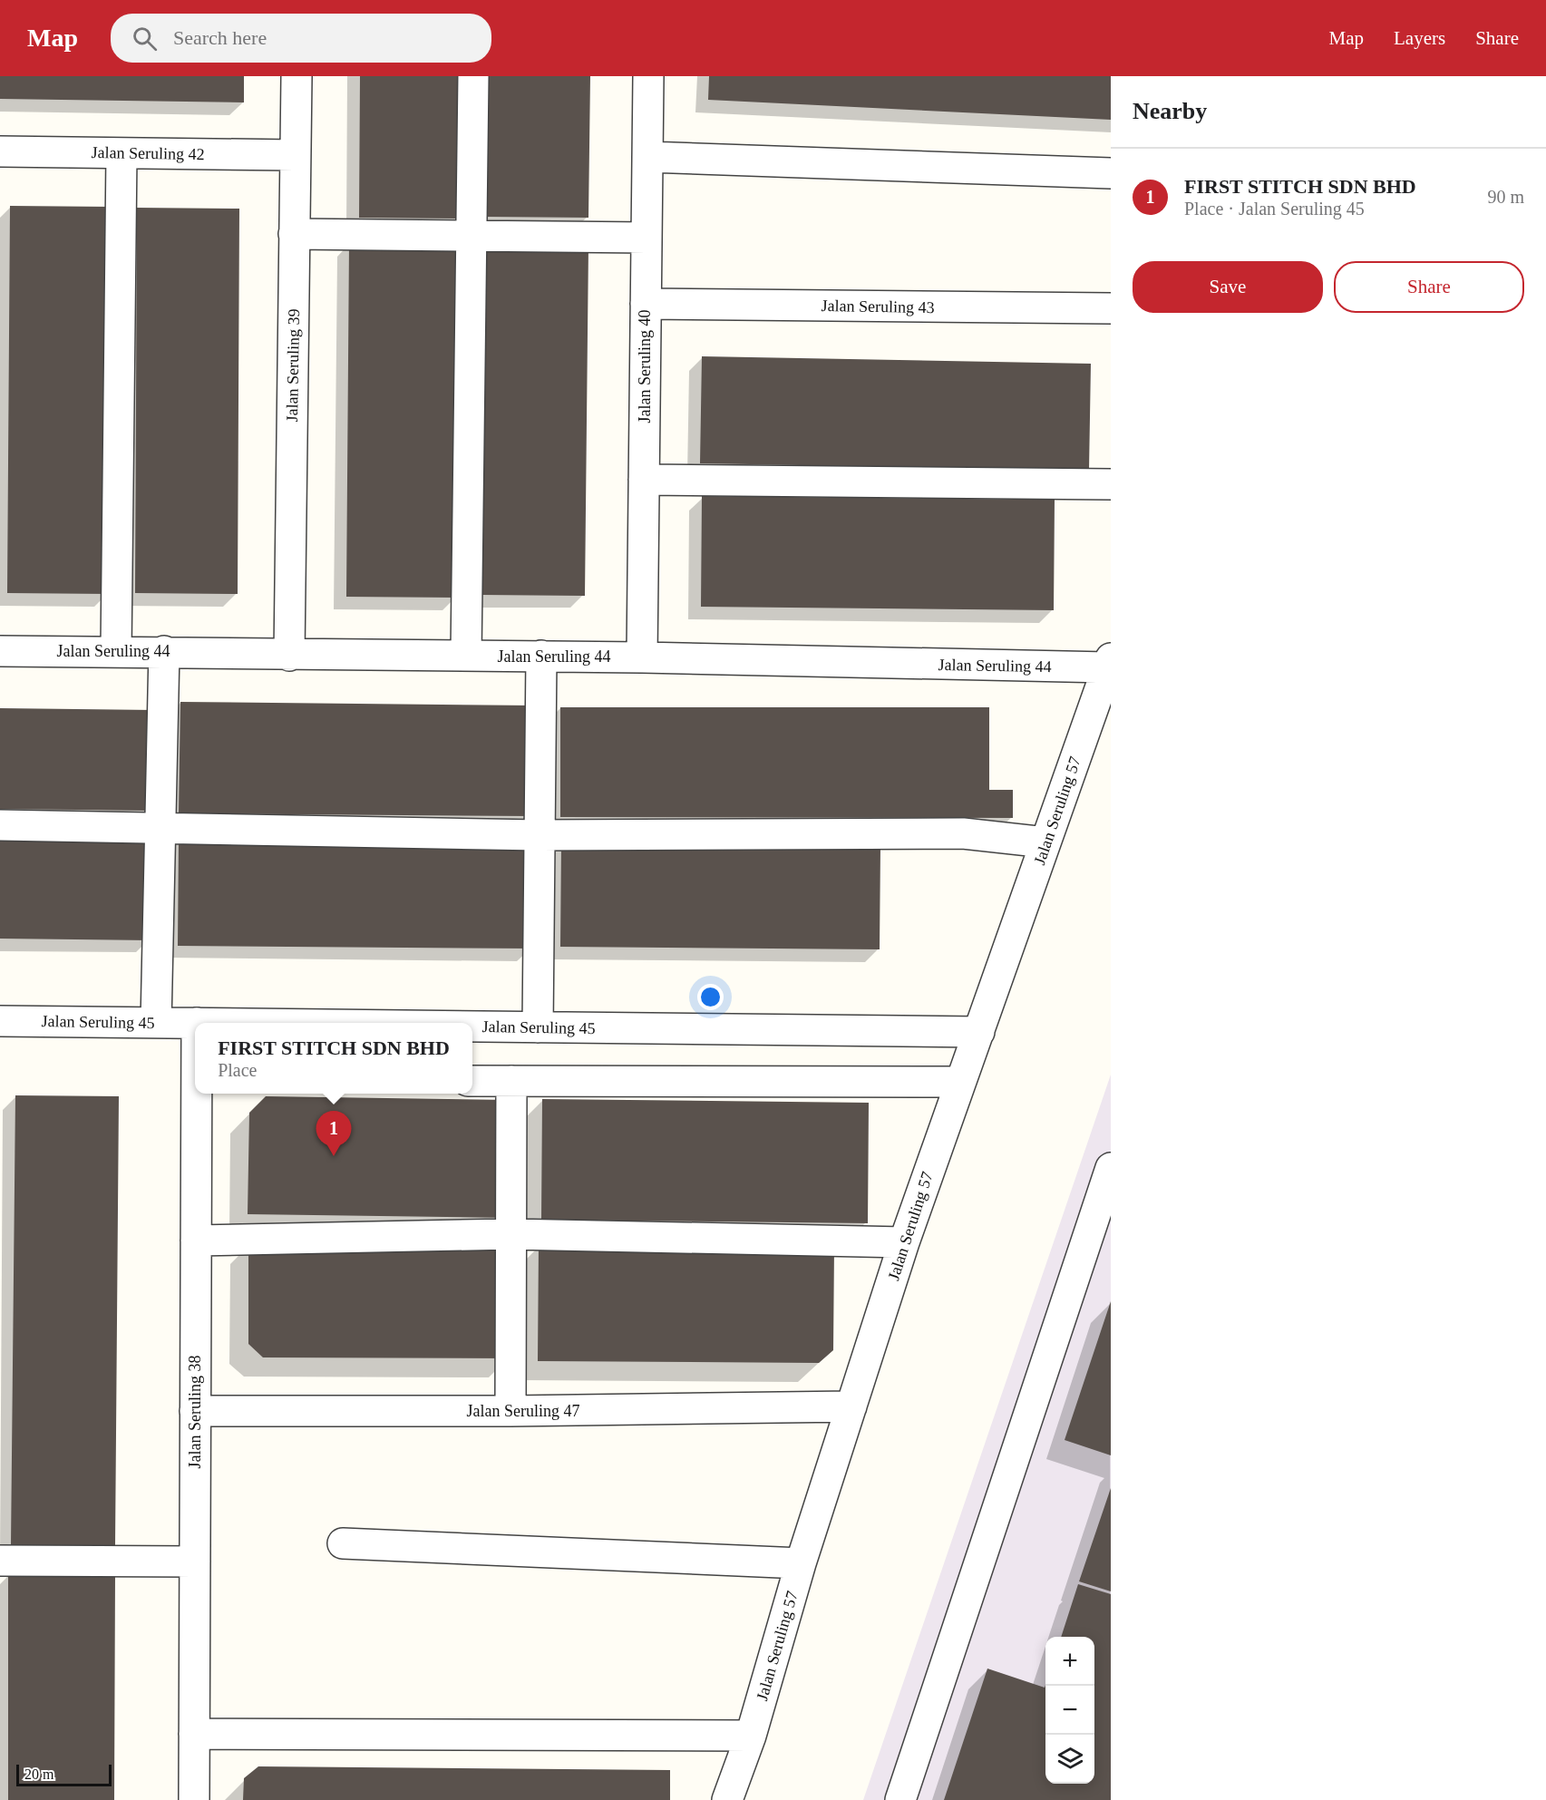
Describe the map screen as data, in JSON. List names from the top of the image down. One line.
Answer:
{"streets":{"street":["Jalan Seruling 42","Jalan Seruling 43","Jalan Seruling 39","Jalan Seruling 40","Jalan Seruling 44","Jalan Seruling 57","Jalan Seruling 45","Jalan Seruling 47","Jalan Seruling 38"]},"crossings":[["Jalan Seruling 42","Jalan Seruling 39"],["Jalan Seruling 43","Jalan Seruling 40"],["Jalan Seruling 39","Jalan Seruling 44"],["Jalan Seruling 40","Jalan Seruling 44"],["Jalan Seruling 44","Jalan Seruling 57"],["Jalan Seruling 57","Jalan Seruling 45"],["Jalan Seruling 57","Jalan Seruling 47"],["Jalan Seruling 47","Jalan Seruling 38"]],"scale_bar":"20 m","page":{"header":"Map","search":"Search here","nav":["Map","Layers","Share"],"heading":"Nearby","list":[{"mark":"1","name":"FIRST STITCH SDN BHD","note":"Place · Jalan Seruling 45","value":"90 m"}],"buttons":["Save","Share"],"popup":["FIRST STITCH SDN BHD","Place"],"pins":"1","map_buttons":["+","−"],"scale":"20 m"}}
